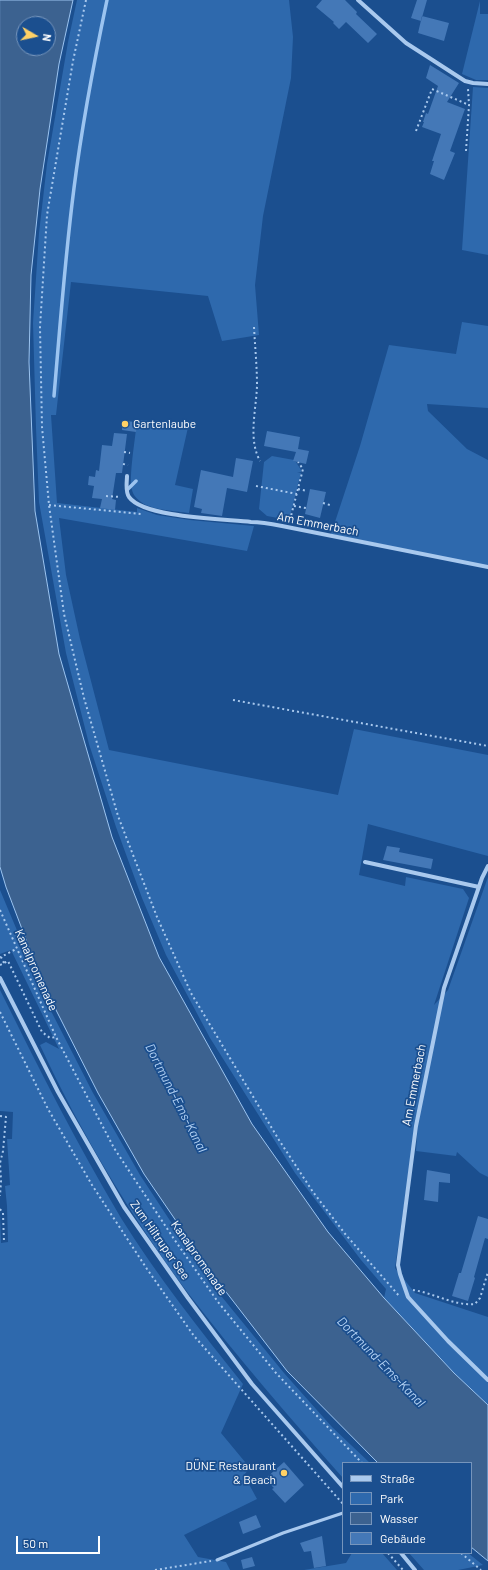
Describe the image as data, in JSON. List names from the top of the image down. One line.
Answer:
{"streets":{"street":["Am Emmerbach","Zum Hiltruper See"],"path":["Kanalpromenade"]},"water":["Dortmund-Ems-Kanal"],"places":["Gartenlaube","DÜNE Restaurant & Beach"],"legend":["Straße","Park","Wasser","Gebäude"],"scale_bar":"50 m","north":"right"}
